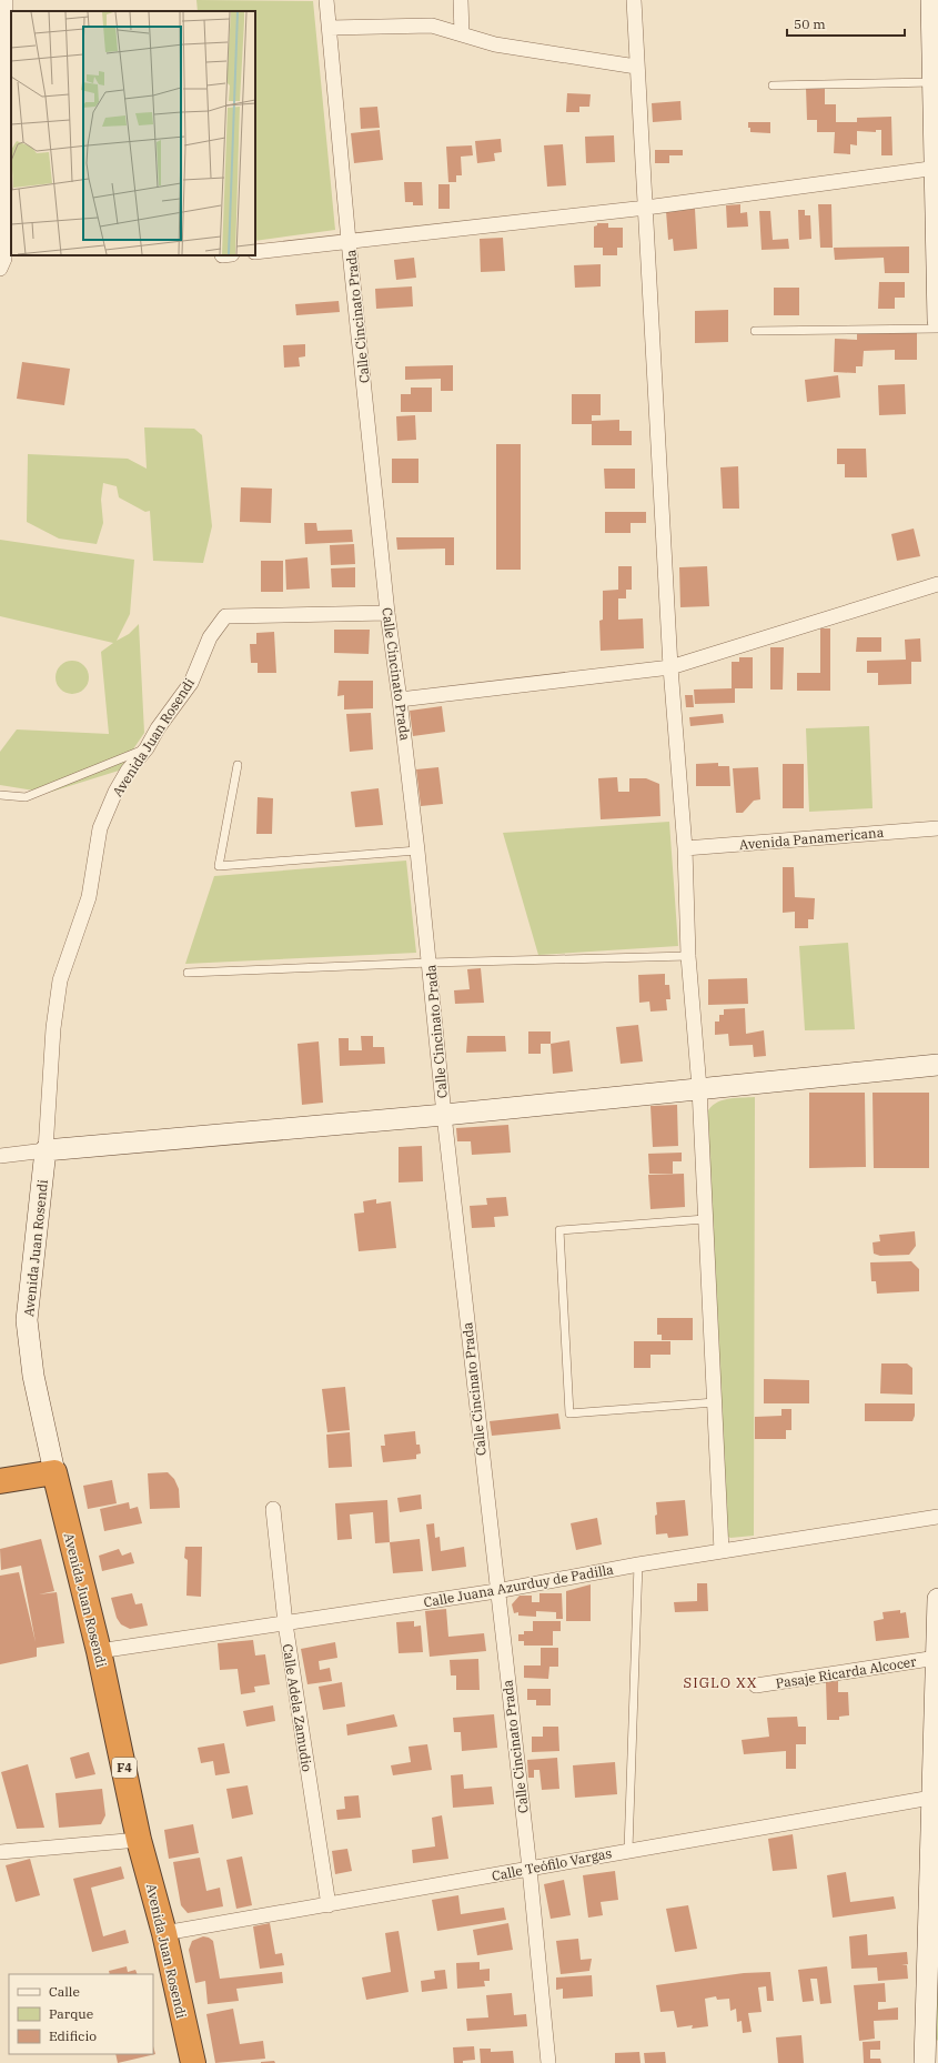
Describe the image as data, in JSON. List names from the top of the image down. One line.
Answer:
{"streets":{"highway":["Avenida Juan Rosendi","F4"],"street":["Calle Cincinato Prada","Avenida Panamericana","Calle Juana Azurduy de Padilla","Pasaje Ricarda Alcocer","Calle Adela Zamudio","Calle Teófilo Vargas"]},"crossings":[["Calle Cincinato Prada","Avenida Juan Rosendi"],["Calle Cincinato Prada","Calle Juana Azurduy de Padilla"],["Calle Cincinato Prada","Calle Teófilo Vargas"],["Avenida Juan Rosendi","Calle Juana Azurduy de Padilla"],["Avenida Juan Rosendi","Calle Teófilo Vargas"],["Calle Juana Azurduy de Padilla","Calle Adela Zamudio"],["Calle Adela Zamudio","Calle Teófilo Vargas"]],"districts":["SIGLO XX"],"legend":["Calle","Parque","Edificio"],"scale_bar":"50 m"}
